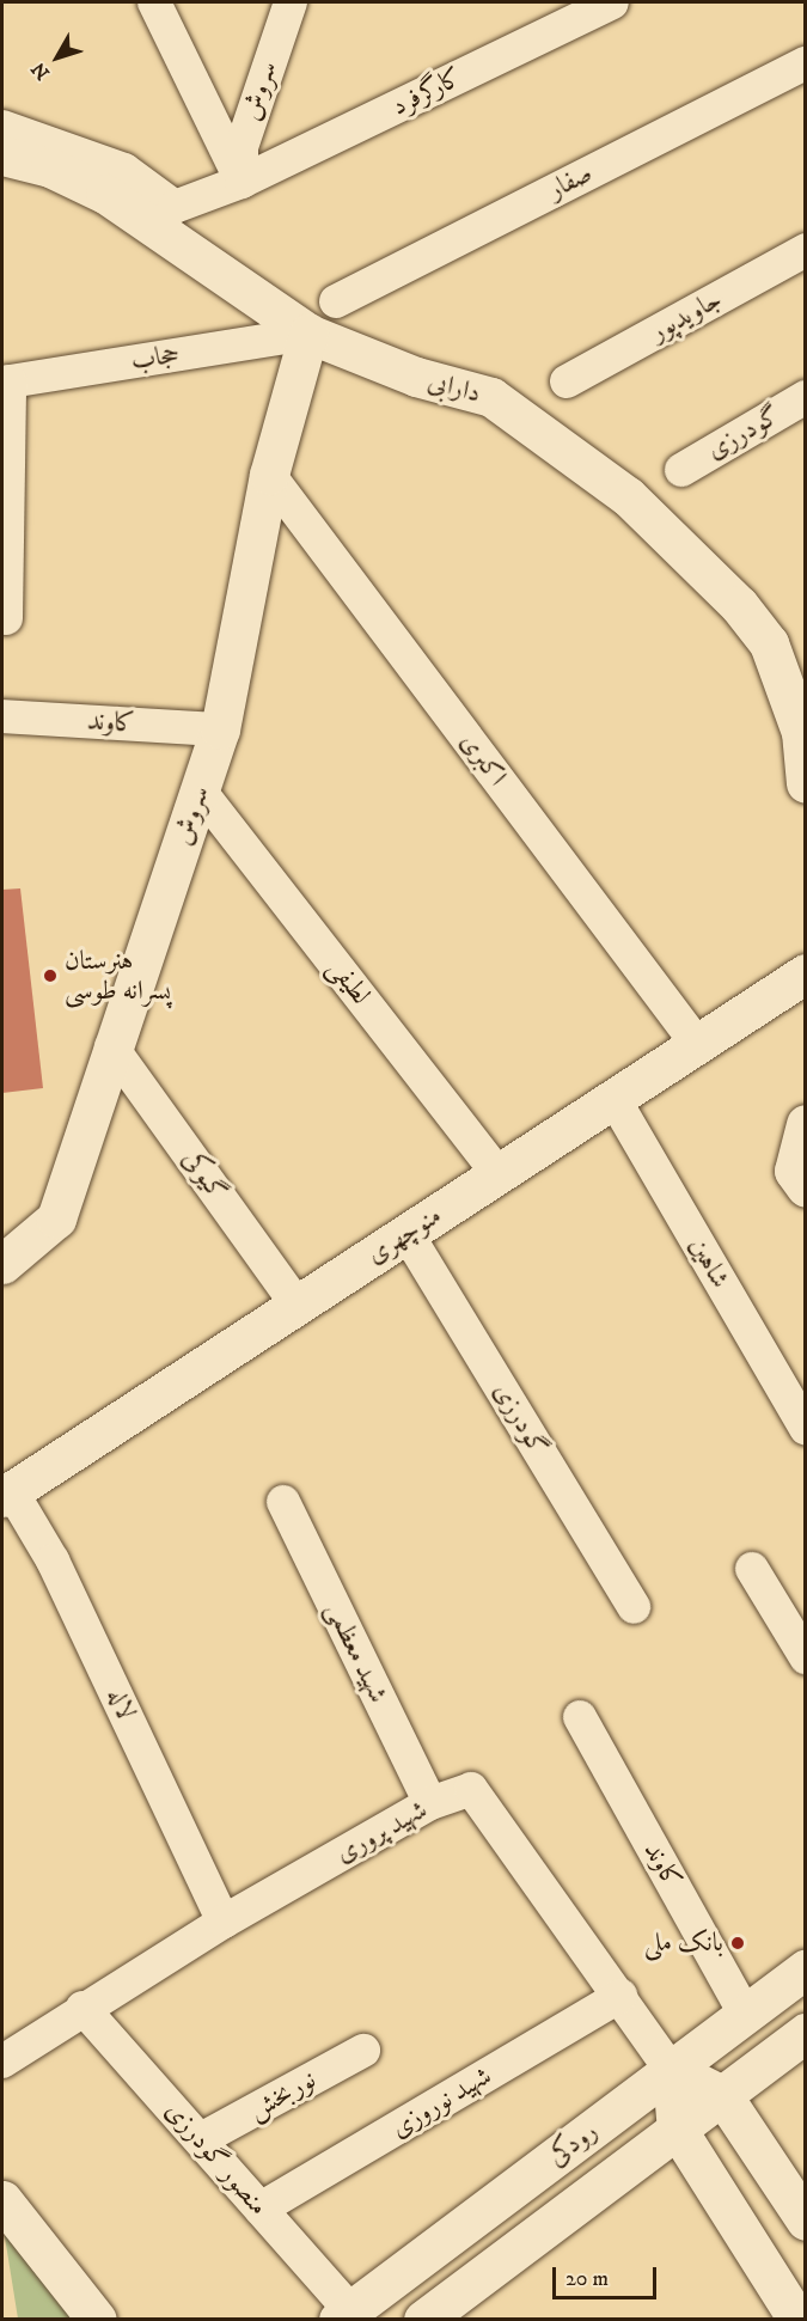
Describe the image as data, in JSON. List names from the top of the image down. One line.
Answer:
{"streets":{"street":["سروش","کارگرفرد","صفار","جاویدپور","حجاب","دارابی","گودرزی","کاوند","اکبری","لطیفی","گیوکی","منوچهری","شاهین","شهید معظمی","لاله","شهید پروری","نوربخش","شهید نوروزی","رودکی","منصور گودرزی"]},"crossings":[["سروش","کارگرفرد"],["سروش","حجاب"],["سروش","دارابی"],["سروش","کاوند"],["سروش","اکبری"],["سروش","لطیفی"],["سروش","گیوکی"],["حجاب","دارابی"],["گودرزی","منوچهری"],["کاوند","رودکی"],["اکبری","منوچهری"],["لطیفی","منوچهری"],["گیوکی","منوچهری"],["منوچهری","شاهین"],["منوچهری","لاله"],["شهید معظمی","شهید پروری"],["لاله","شهید پروری"],["شهید پروری","شهید نوروزی"],["شهید پروری","رودکی"],["شهید پروری","منصور گودرزی"],["نوربخش","منصور گودرزی"],["شهید نوروزی","منصور گودرزی"],["رودکی","منصور گودرزی"]],"places":["هنرستان پسرانه طوسی","بانک ملی"],"scale_bar":"20 m","north":"bottom left"}
